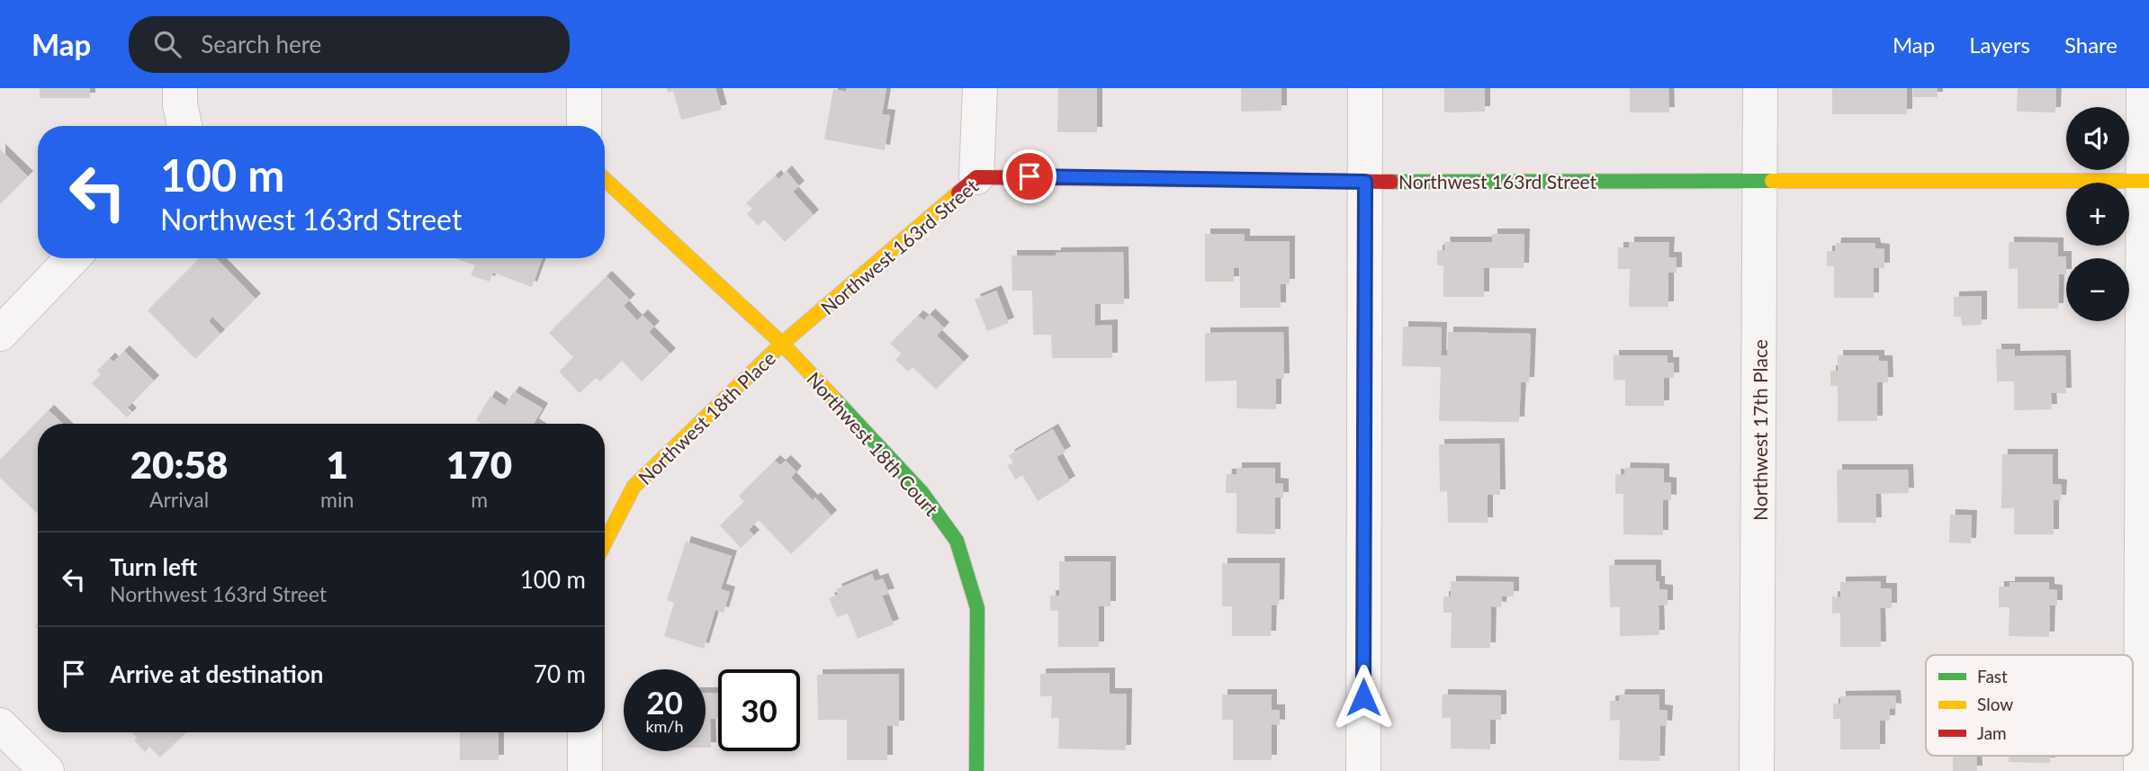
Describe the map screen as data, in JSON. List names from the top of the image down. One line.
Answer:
{"streets":{"street":["Northwest 163rd Street","Northwest 18th Place","Northwest 17th Place","Northwest 18th Court"]},"crossings":[["Northwest 163rd Street","Northwest 18th Place"],["Northwest 163rd Street","Northwest 17th Place"],["Northwest 163rd Street","Northwest 18th Court"],["Northwest 18th Place","Northwest 18th Court"]],"legend":["Fast","Slow","Jam"],"page":{"header":"Map","search":"Search here","nav":["Map","Layers","Share"],"map_buttons":["+","−"],"turn":["100 m","Northwest 163rd Street"],"eta":["20:58","Arrival","1","min","170","m"],"list":[{"name":"Turn left","note":"Northwest 163rd Street","value":"100 m"},{"name":"Arrive at destination","value":"70 m"}],"speed":"20 km/h","limit":"30"}}
